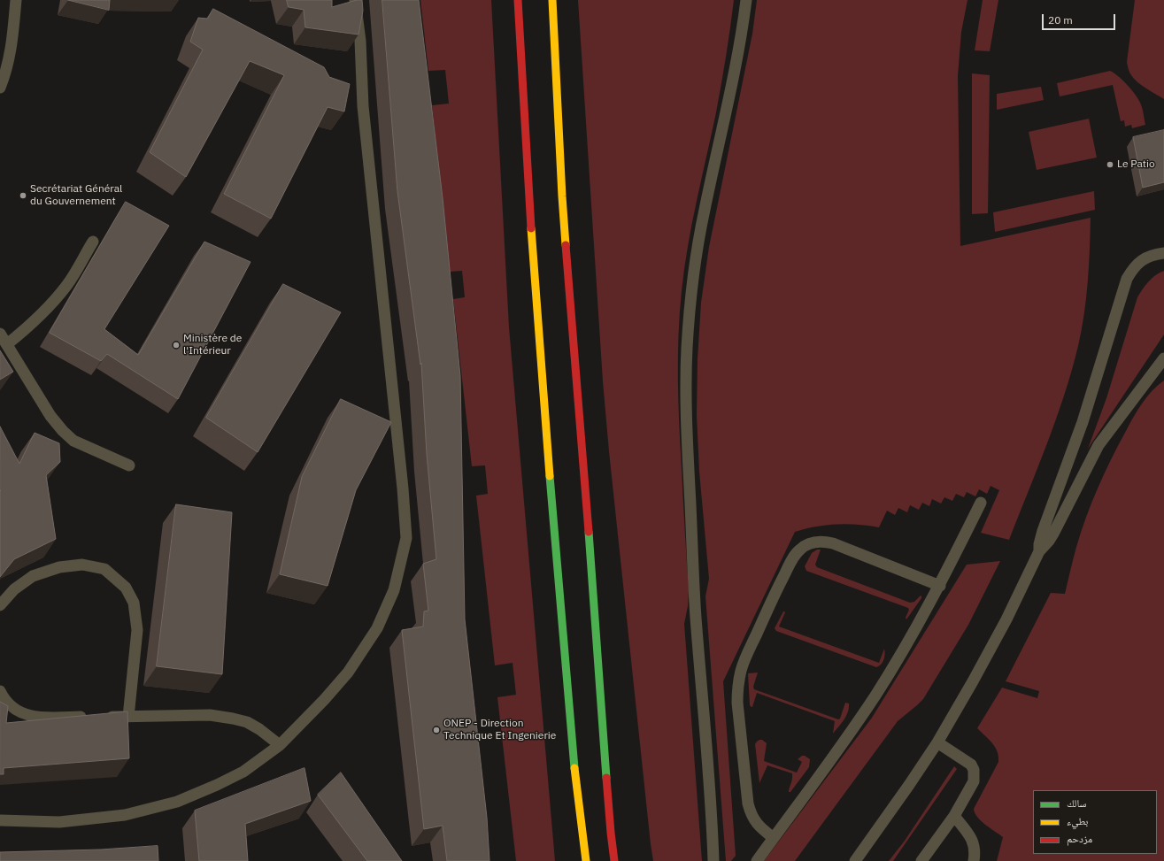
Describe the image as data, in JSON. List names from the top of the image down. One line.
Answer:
{"places":["Le Patio","Secrétariat Général du Gouvernement","Ministère de l'Intérieur","ONEP - Direction Technique Et Ingenierie"],"legend":["سالك","بطيء","مزدحم"],"scale_bar":"20 m"}
